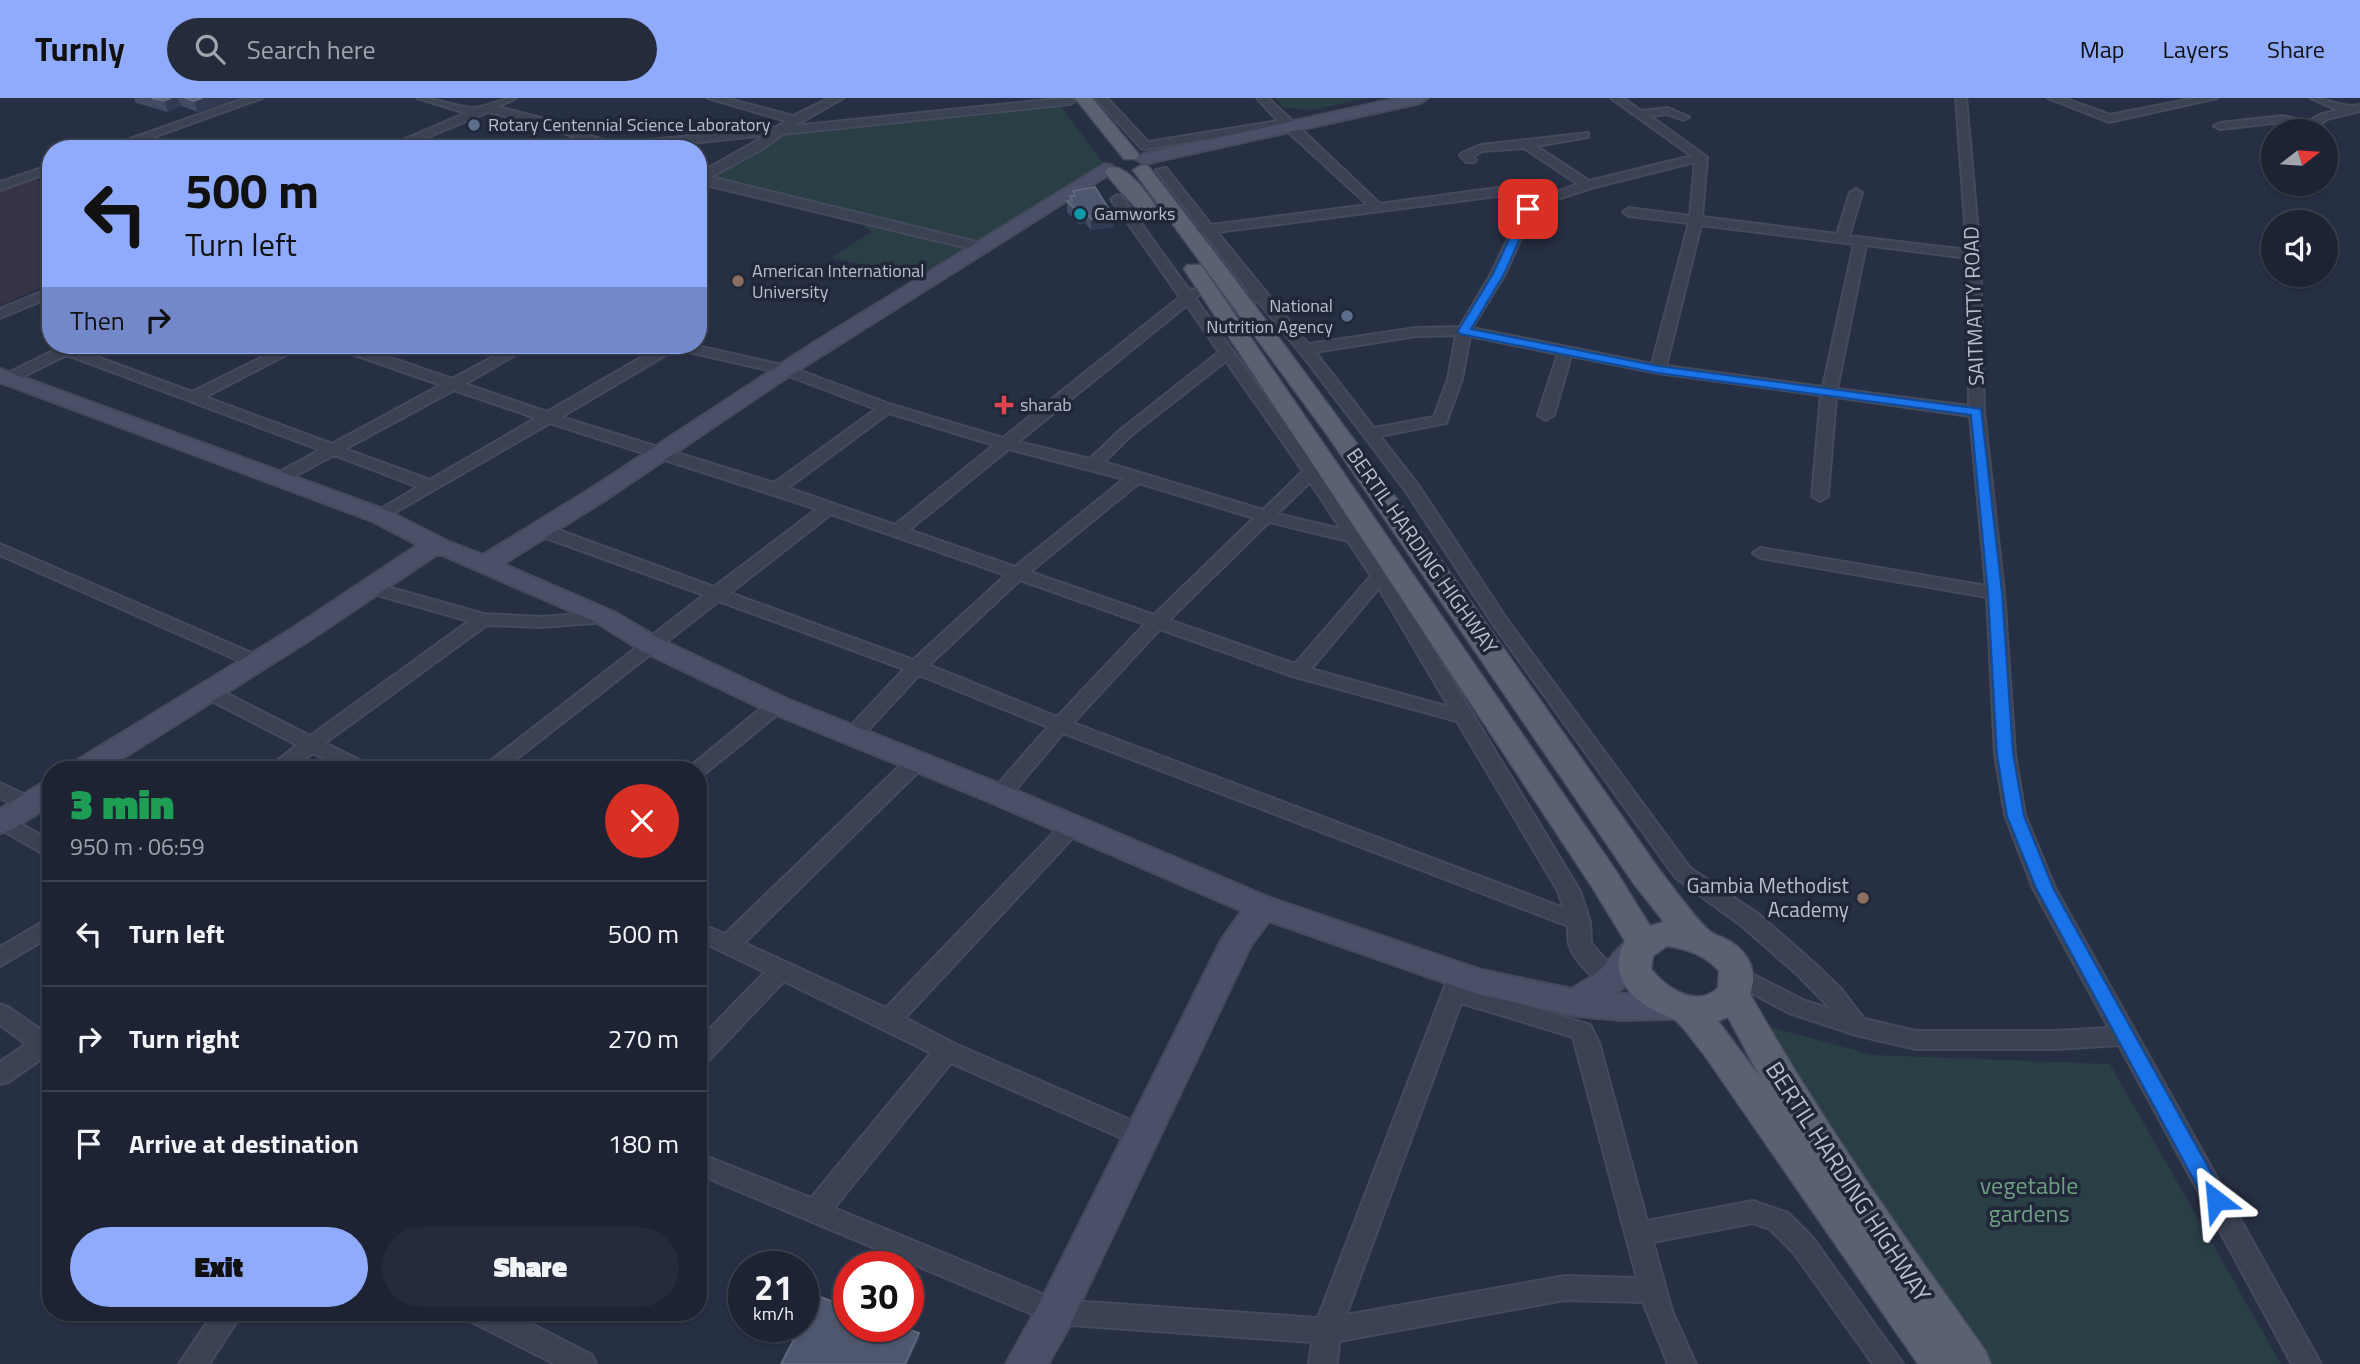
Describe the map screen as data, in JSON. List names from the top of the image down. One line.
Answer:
{"streets":{"main road":["BERTIL HARDING HIGHWAY"],"street":["SAITMATTY ROAD"]},"parks":["vegetable gardens"],"places":{"other":["Rotary Centennial Science Laboratory","Gamworks","American International University","National Nutrition Agency","Gambia Methodist Academy"],"health":["sharab"]},"north":"right","page":{"header":"Turnly","search":"Search here","nav":["Map","Layers","Share"],"turn":["500 m","Turn left"],"then":"Then","heading":["3 min","950 m · 06:59"],"list":[{"name":"Turn left","value":"500 m"},{"name":"Turn right","value":"270 m"},{"name":"Arrive at destination","value":"180 m"}],"buttons":["Exit","Share"],"speed":"21 km/h","limit":"30"}}
